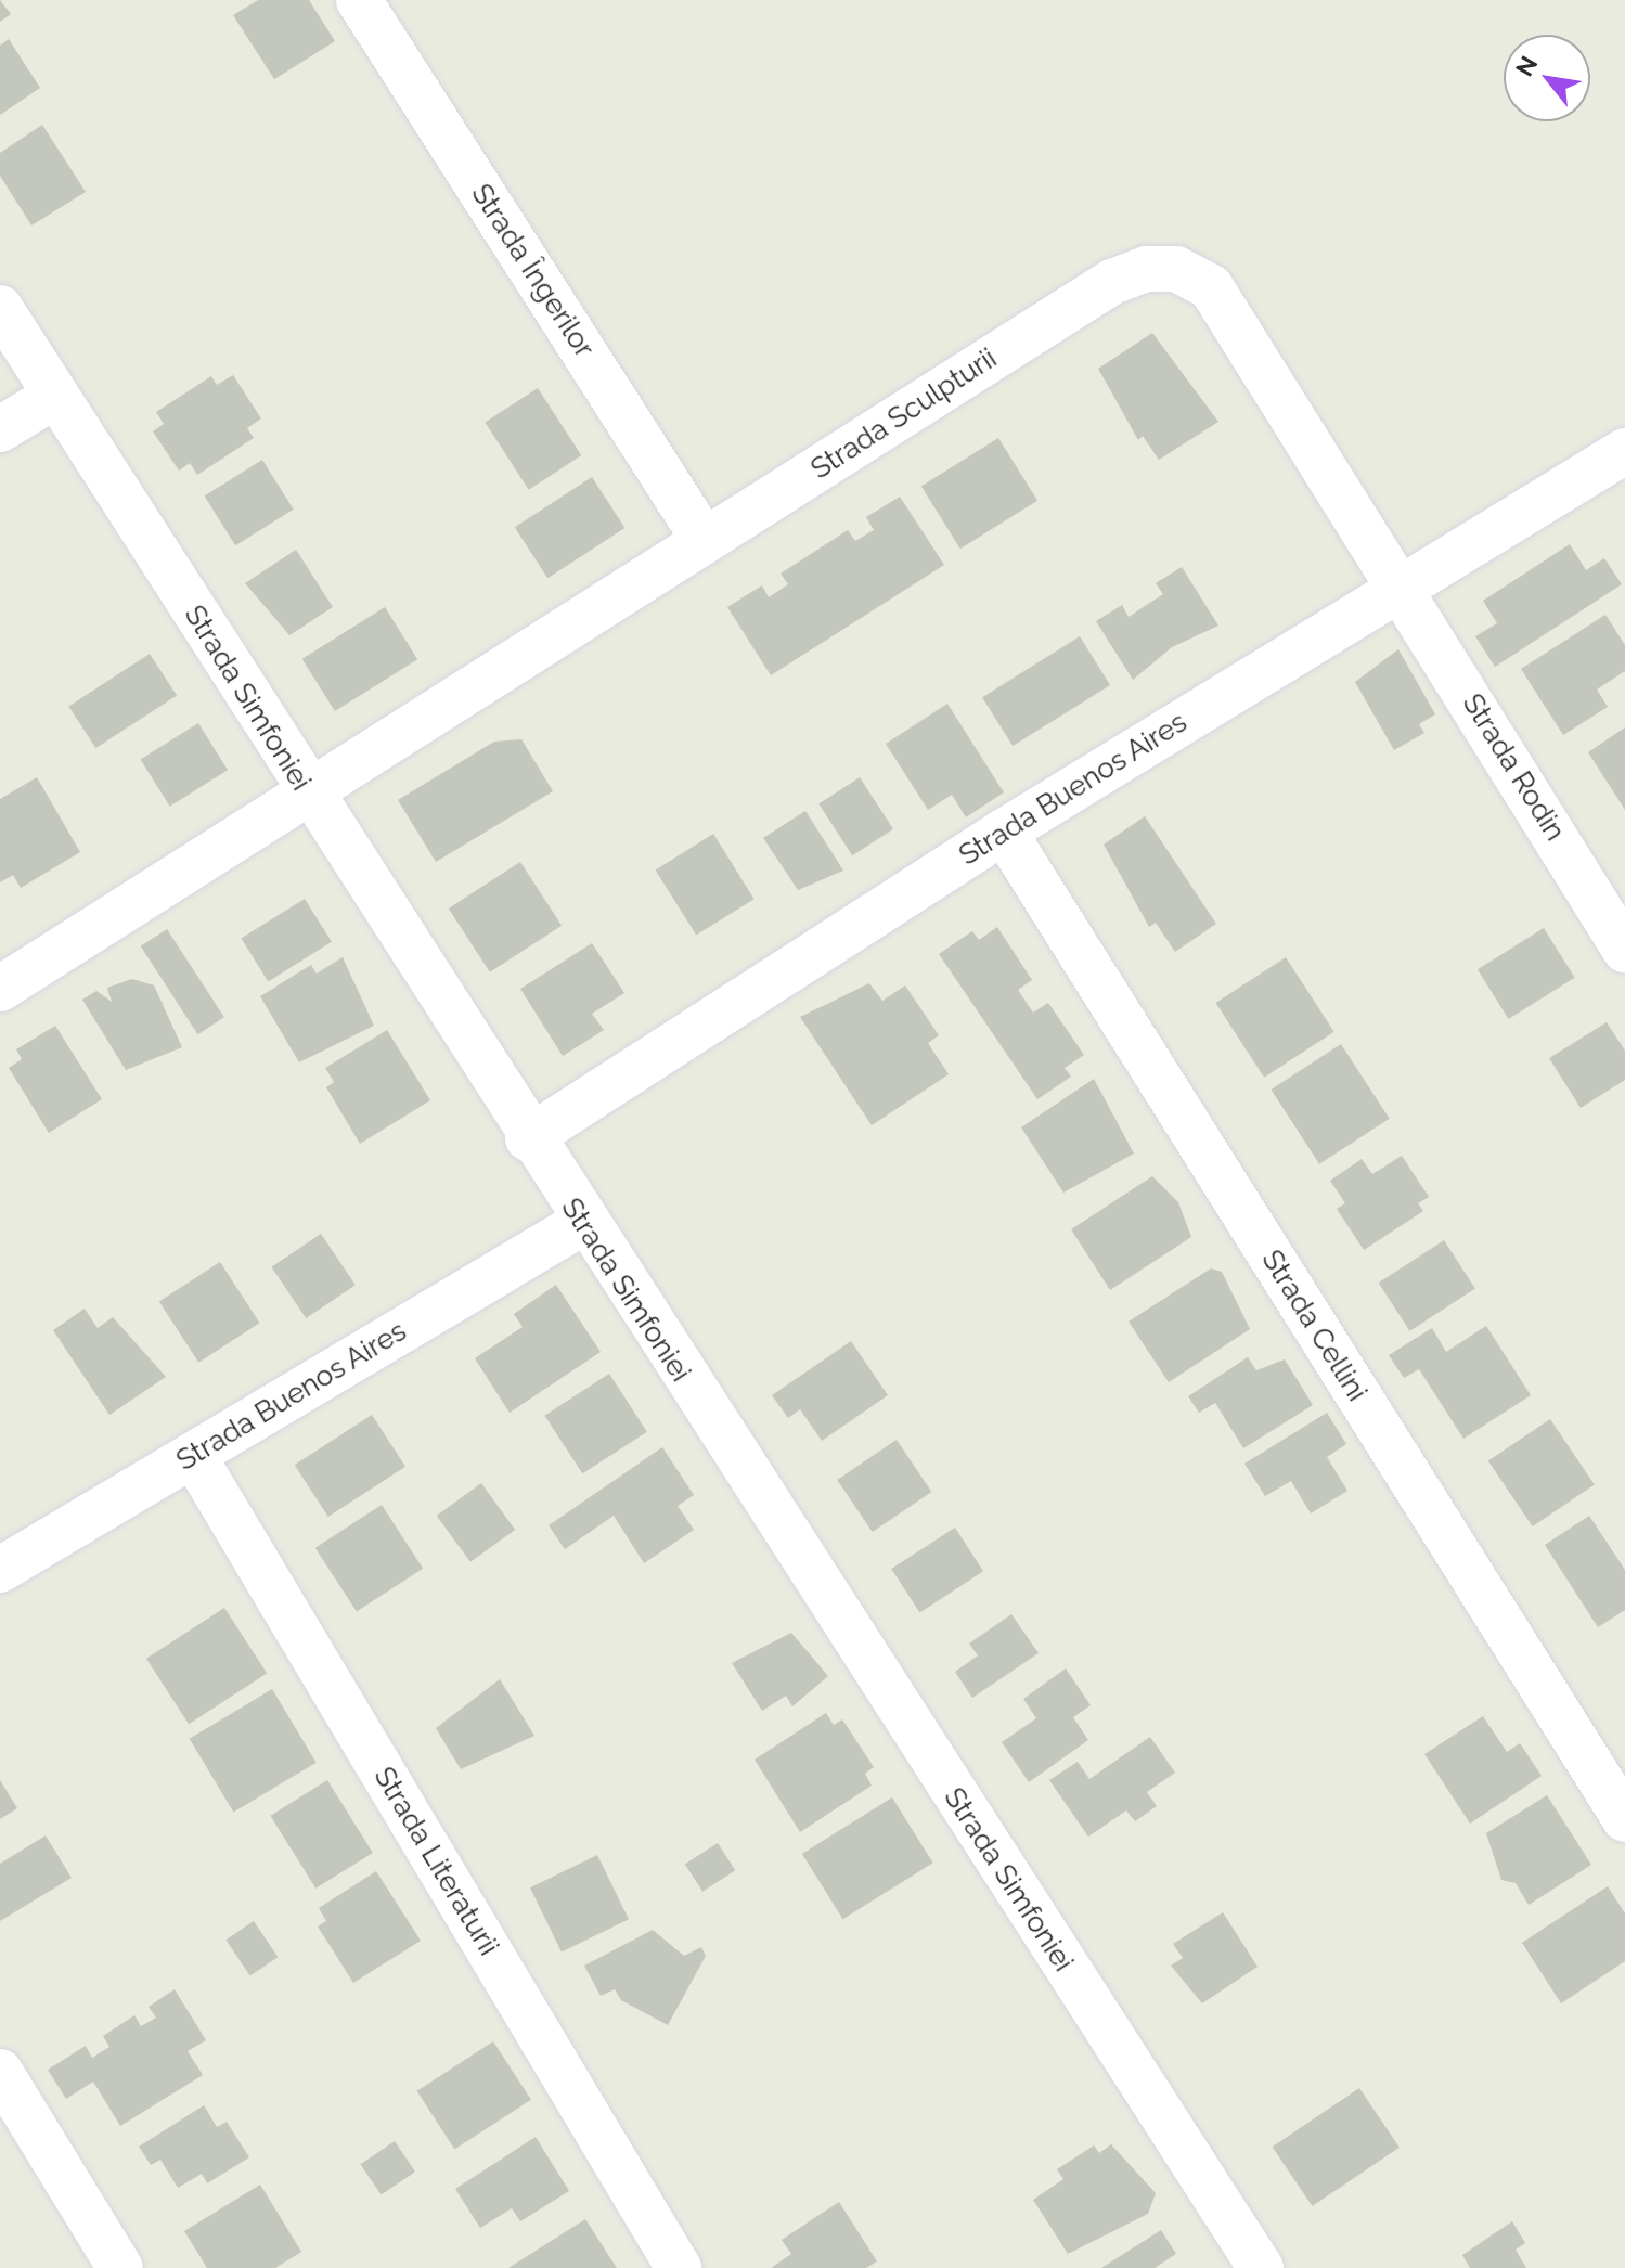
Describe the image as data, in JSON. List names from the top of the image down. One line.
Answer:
{"streets":{"street":["Strada Îngerilor","Strada Sculpturii","Strada Simfoniei","Strada Rodin","Strada Buenos Aires","Strada Cellini","Strada Literaturii"]},"crossings":[["Strada Îngerilor","Strada Sculpturii"],["Strada Sculpturii","Strada Simfoniei"],["Strada Sculpturii","Strada Rodin"],["Strada Sculpturii","Strada Buenos Aires"],["Strada Simfoniei","Strada Buenos Aires"],["Strada Rodin","Strada Buenos Aires"],["Strada Buenos Aires","Strada Cellini"],["Strada Buenos Aires","Strada Literaturii"]],"north":"top left"}
